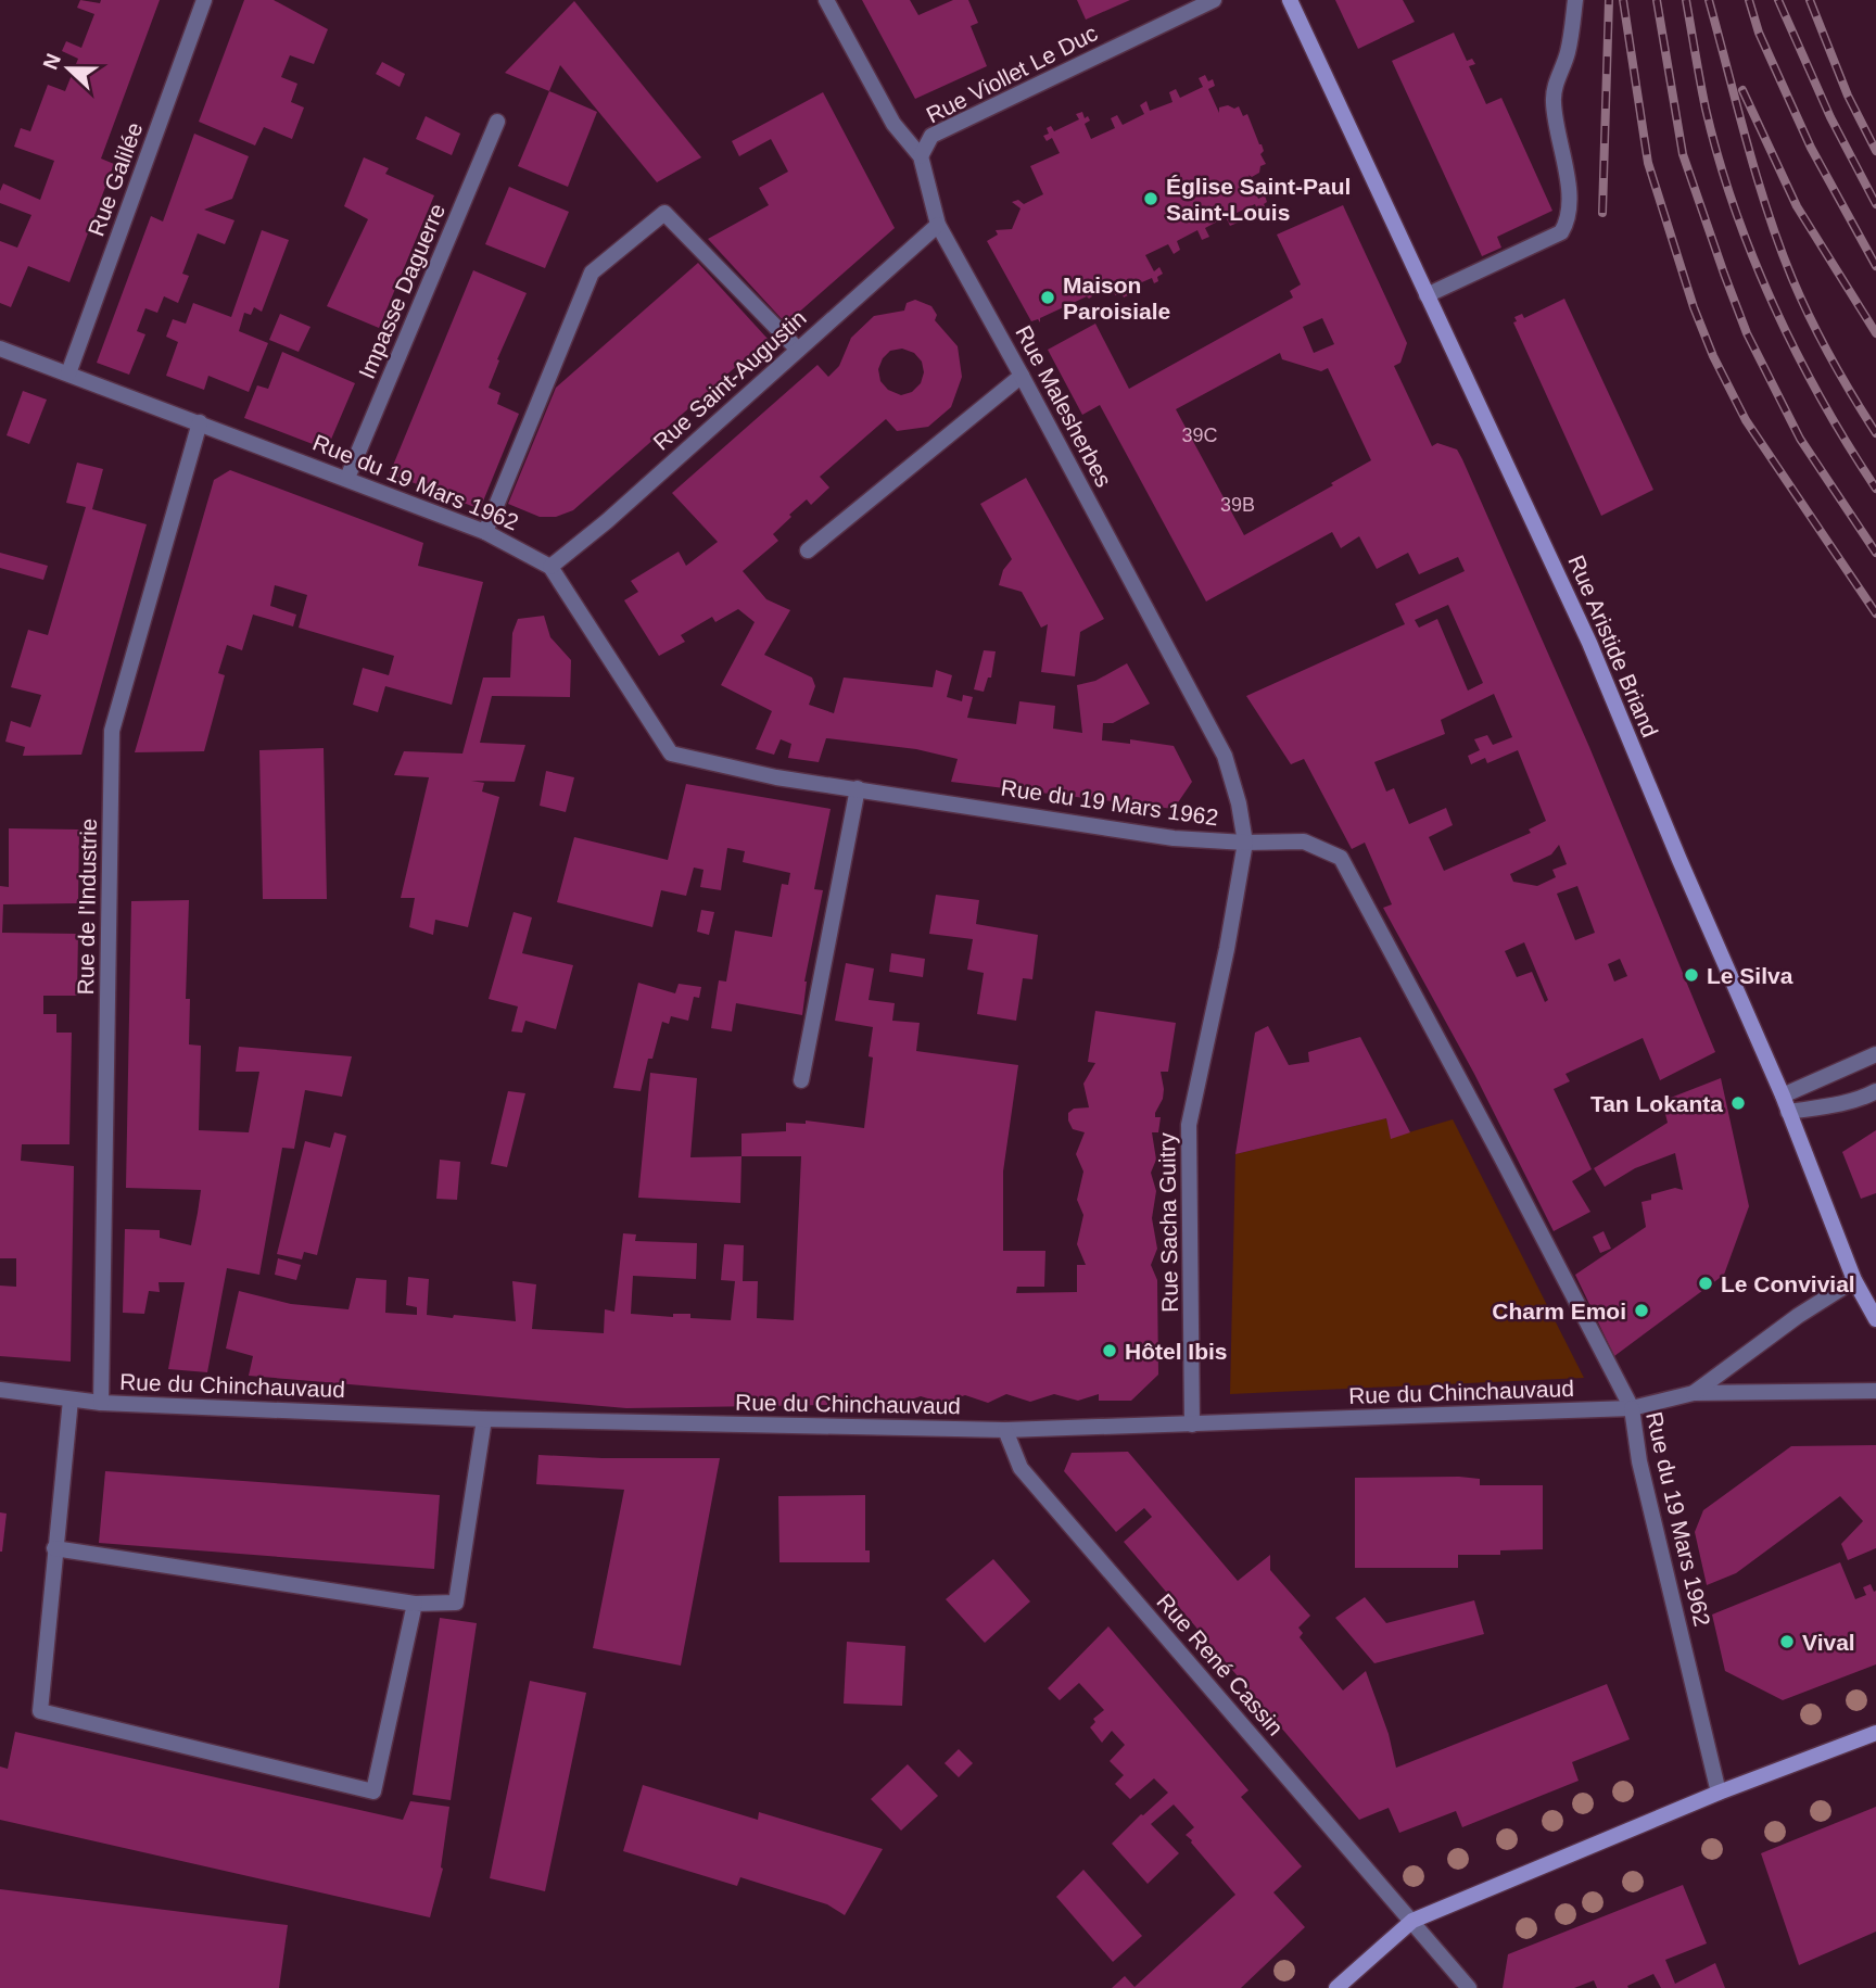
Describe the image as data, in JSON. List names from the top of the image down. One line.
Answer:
{"streets":{"street":["Rue Viollet Le Duc","Rue Galilée","Impasse Daguerre","Rue Saint-Augustin","Rue Malesherbes","Rue du 19 Mars 1962","Rue Aristide Briand","Rue de l'Industrie","Rue Sacha Guitry","Rue du Chinchauvaud","Rue René Cassin"]},"crossings":[["Rue Viollet Le Duc","Rue Malesherbes"],["Rue Galilée","Rue du 19 Mars 1962"],["Impasse Daguerre","Rue du 19 Mars 1962"],["Rue Saint-Augustin","Rue Malesherbes"],["Rue Saint-Augustin","Rue du 19 Mars 1962"],["Rue Malesherbes","Rue du 19 Mars 1962"],["Rue Malesherbes","Rue Sacha Guitry"],["Rue du 19 Mars 1962","Rue de l'Industrie"],["Rue du 19 Mars 1962","Rue Sacha Guitry"],["Rue du 19 Mars 1962","Rue du Chinchauvaud"],["Rue Aristide Briand","Rue du Chinchauvaud"],["Rue de l'Industrie","Rue du Chinchauvaud"],["Rue Sacha Guitry","Rue du Chinchauvaud"],["Rue du Chinchauvaud","Rue René Cassin"]],"places":["Église Saint-Paul Saint-Louis","Maison Paroisiale","Le Silva","Tan Lokanta","Le Convivial","Charm Emoi","Hôtel Ibis","Vival"],"house_numbers":["39C","39B"],"north":"left"}
